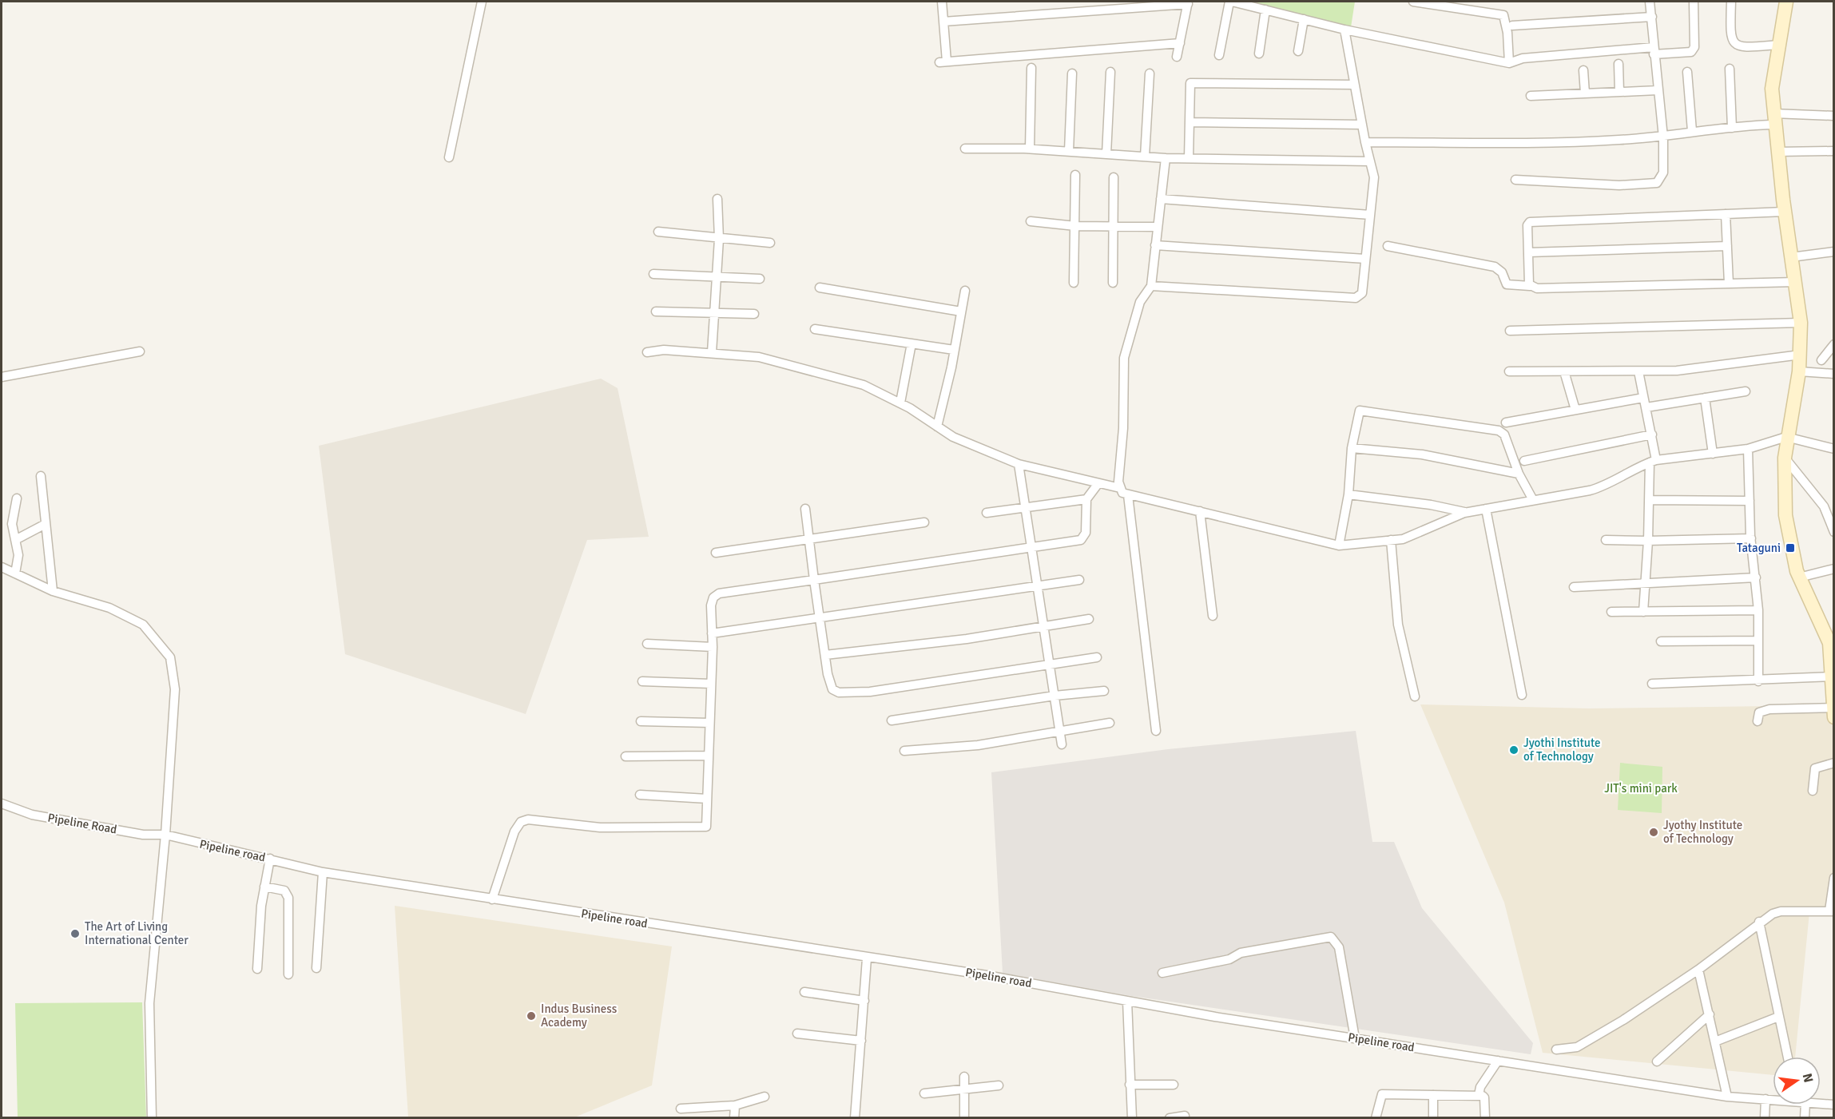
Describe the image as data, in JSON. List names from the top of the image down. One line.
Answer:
{"streets":{"street":["Pipeline Road","Pipeline road"]},"crossings":[["Pipeline Road","Pipeline road"]],"parks":["JIT's mini park"],"places":{"transit":["Tataguni"],"other":["Jyothi Institute of Technology","Jyothy Institute of Technology","The Art of Living International Center","Indus Business Academy"]},"north":"right"}
